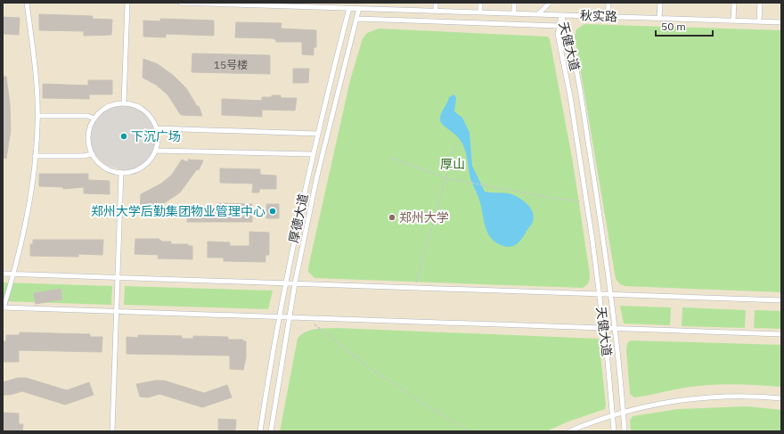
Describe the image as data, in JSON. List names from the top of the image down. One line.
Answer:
{"streets":{"lane":["秋实路","天健大道","厚德大道"]},"crossings":[["秋实路","天健大道"],["秋实路","厚德大道"]],"parks":["厚山"],"places":["下沉广场","郑州大学后勤集团物业管理中心","郑州大学"],"house_numbers":["15号楼"],"scale_bar":"50 m"}
